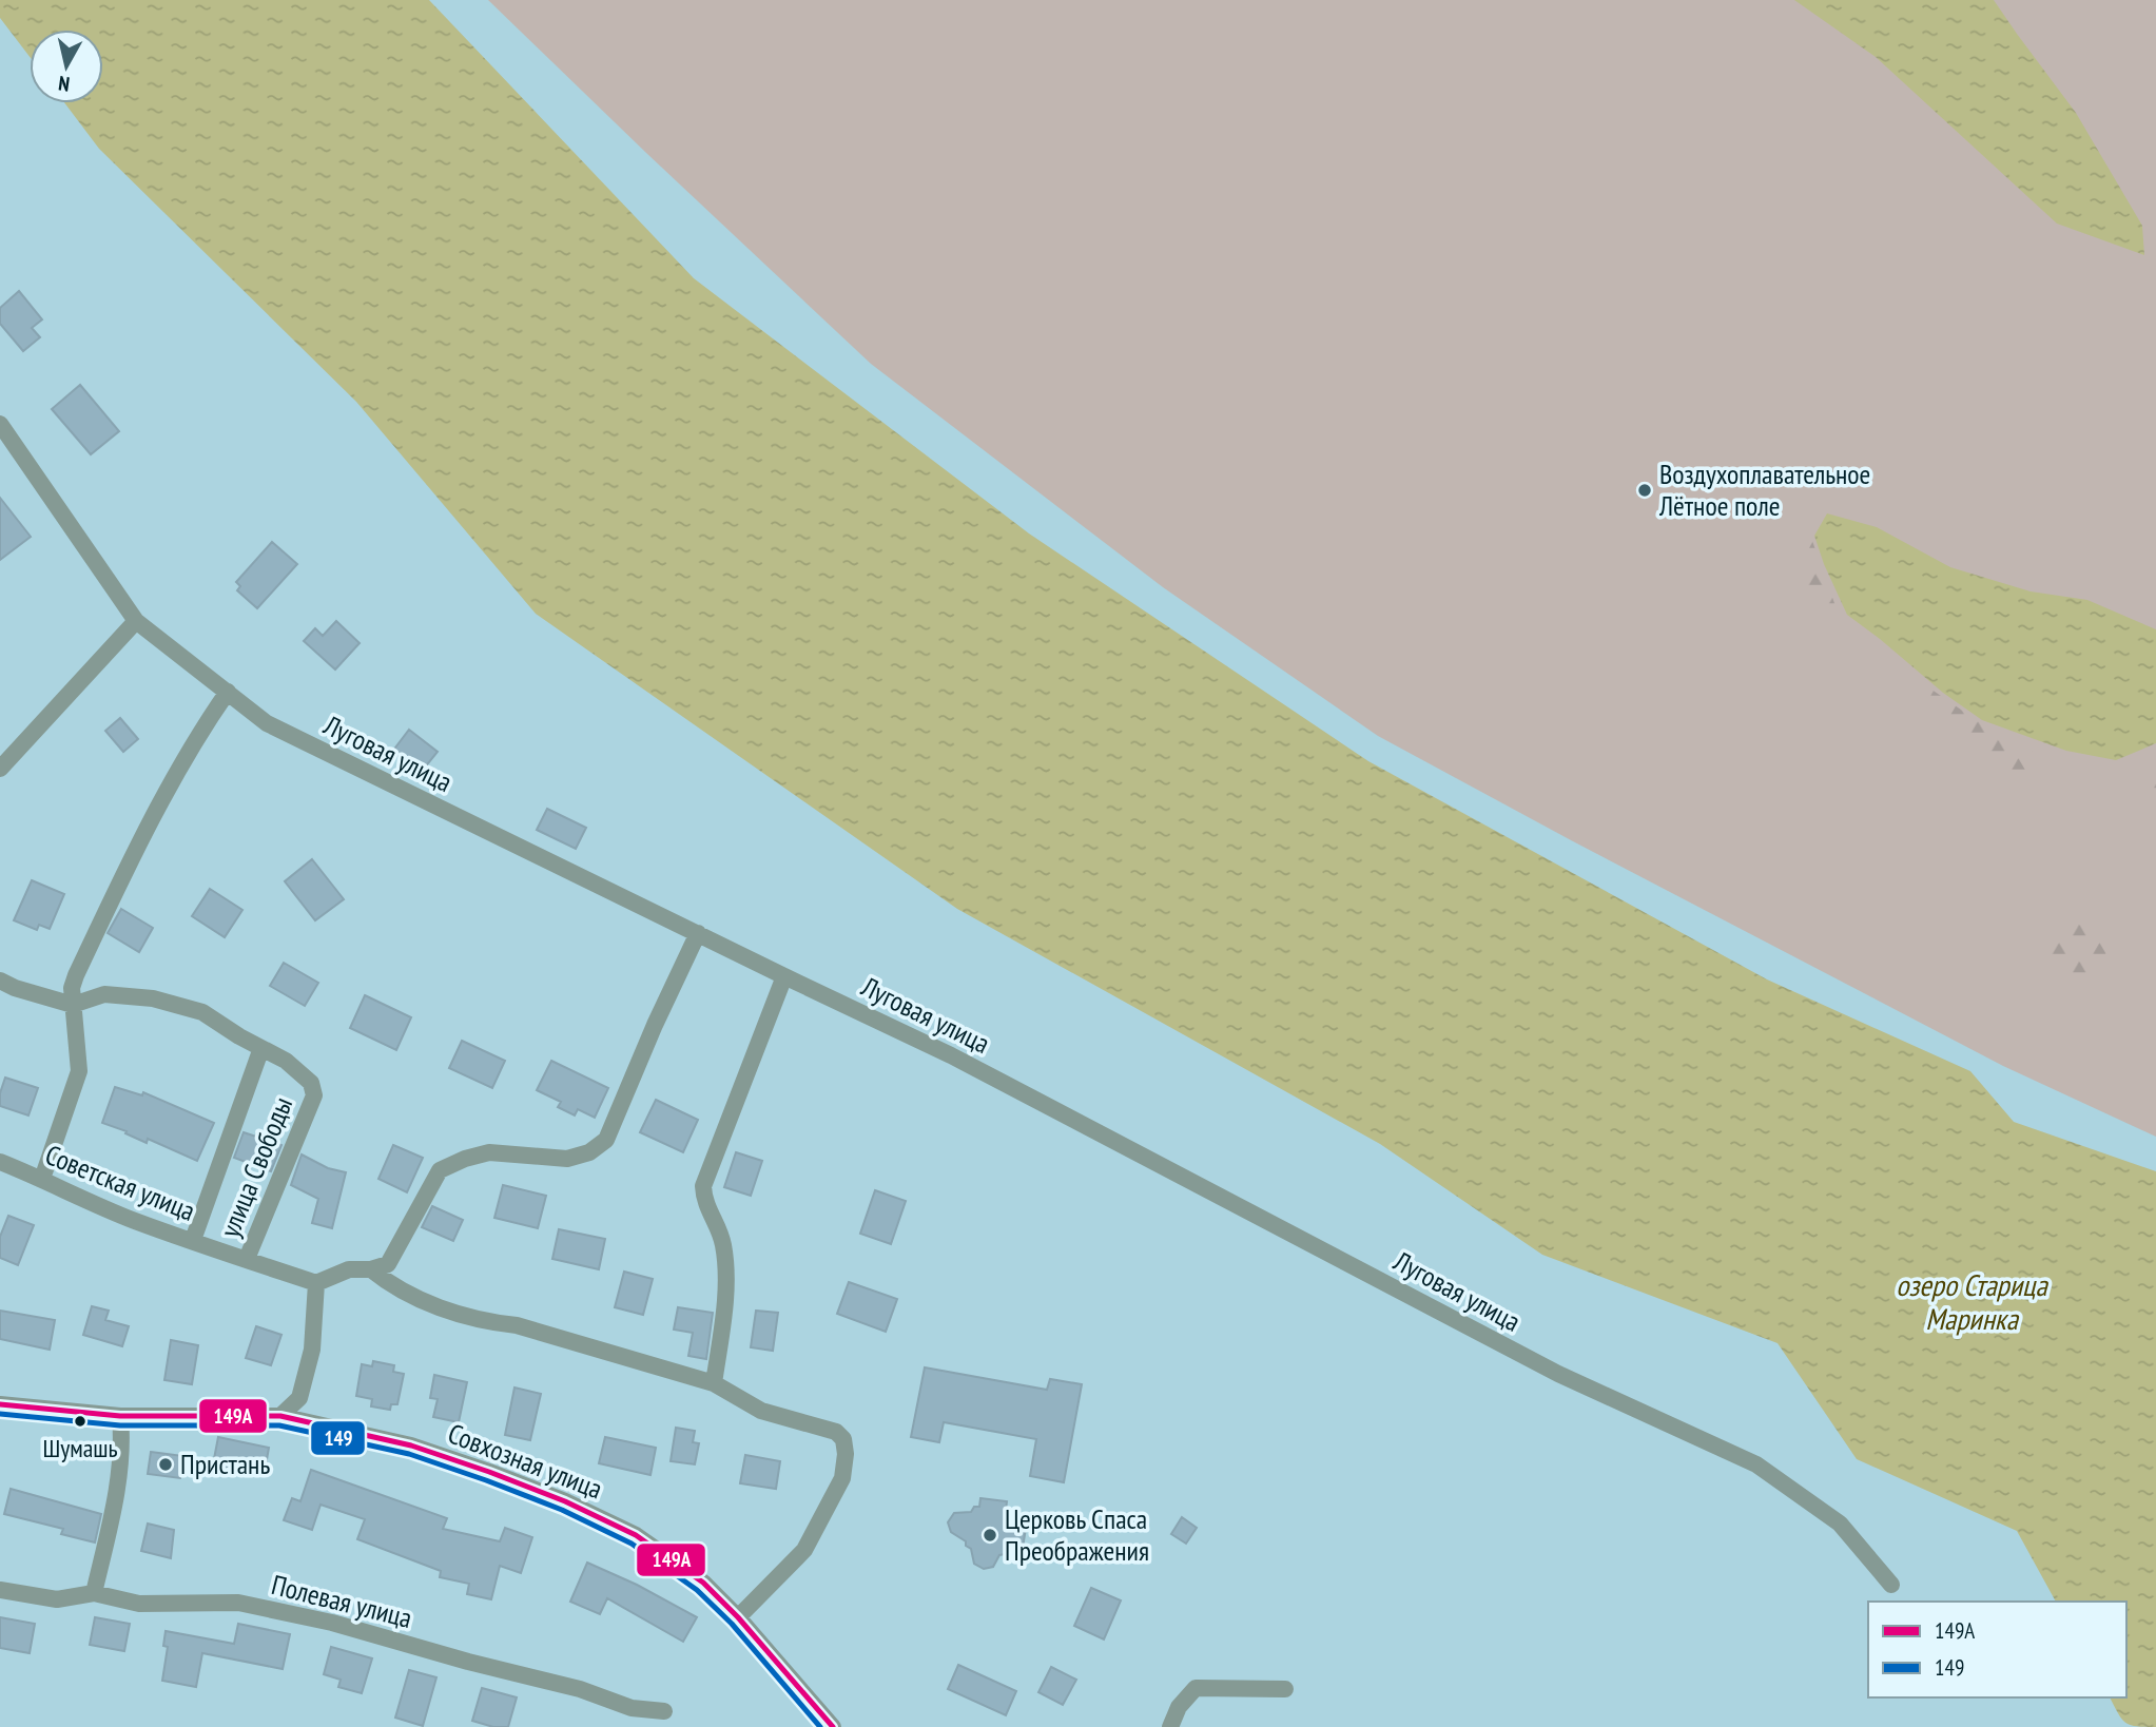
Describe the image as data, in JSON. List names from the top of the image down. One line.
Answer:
{"streets":{"street":["Луговая улица","улица Свободы","Советская улица","Совхозная улица","Полевая улица"]},"crossings":[["улица Свободы","Советская улица"]],"water":["озеро Старица Маринка"],"places":["Воздухоплавательное Лётное поле","Шумашь","Пристань","Церковь Спаса Преображения"],"lines":["transit line 149А","transit line 149"],"legend":["149А","149"],"north":"bottom"}
